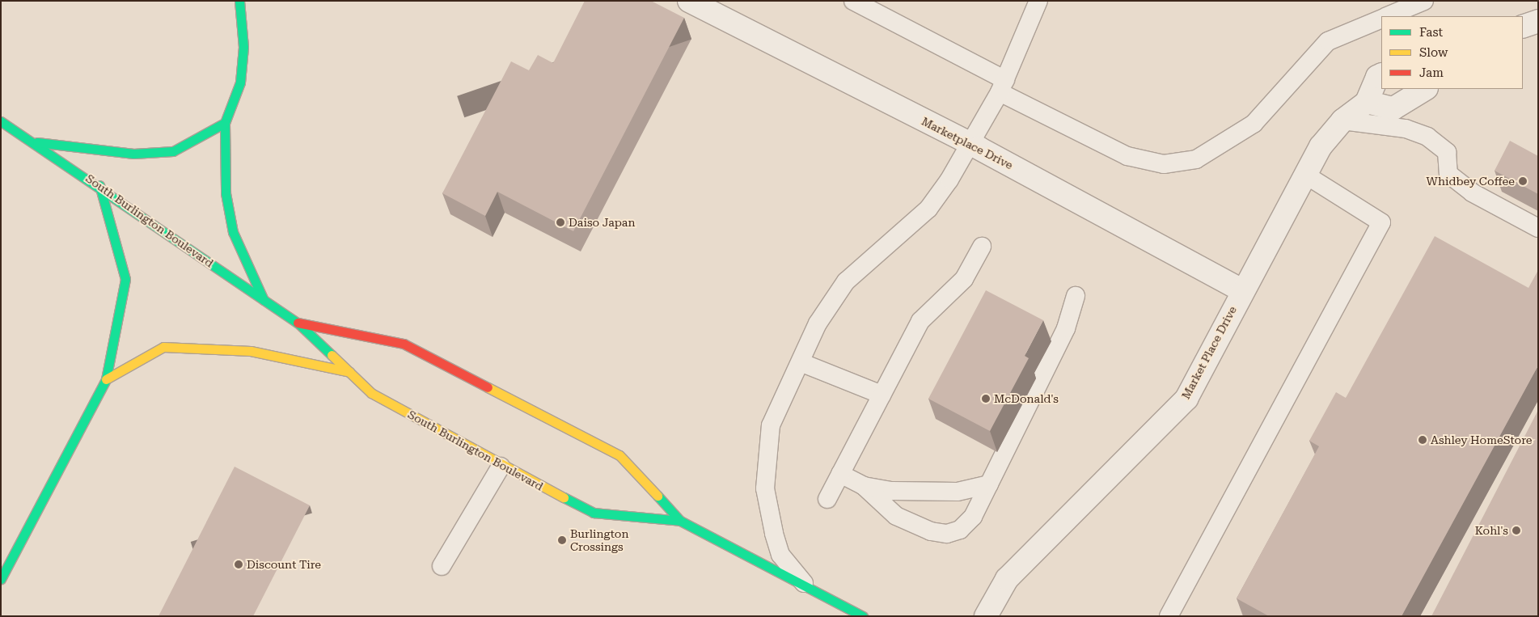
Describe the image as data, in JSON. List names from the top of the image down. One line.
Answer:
{"streets":{"main road":["South Burlington Boulevard"],"street":["Marketplace Drive","Market Place Drive"]},"crossings":[["Marketplace Drive","Market Place Drive"]],"places":["Whidbey Coffee","Daiso Japan","McDonald's","Ashley HomeStore","Kohl's","Burlington Crossings","Discount Tire"],"legend":["Fast","Slow","Jam"]}
